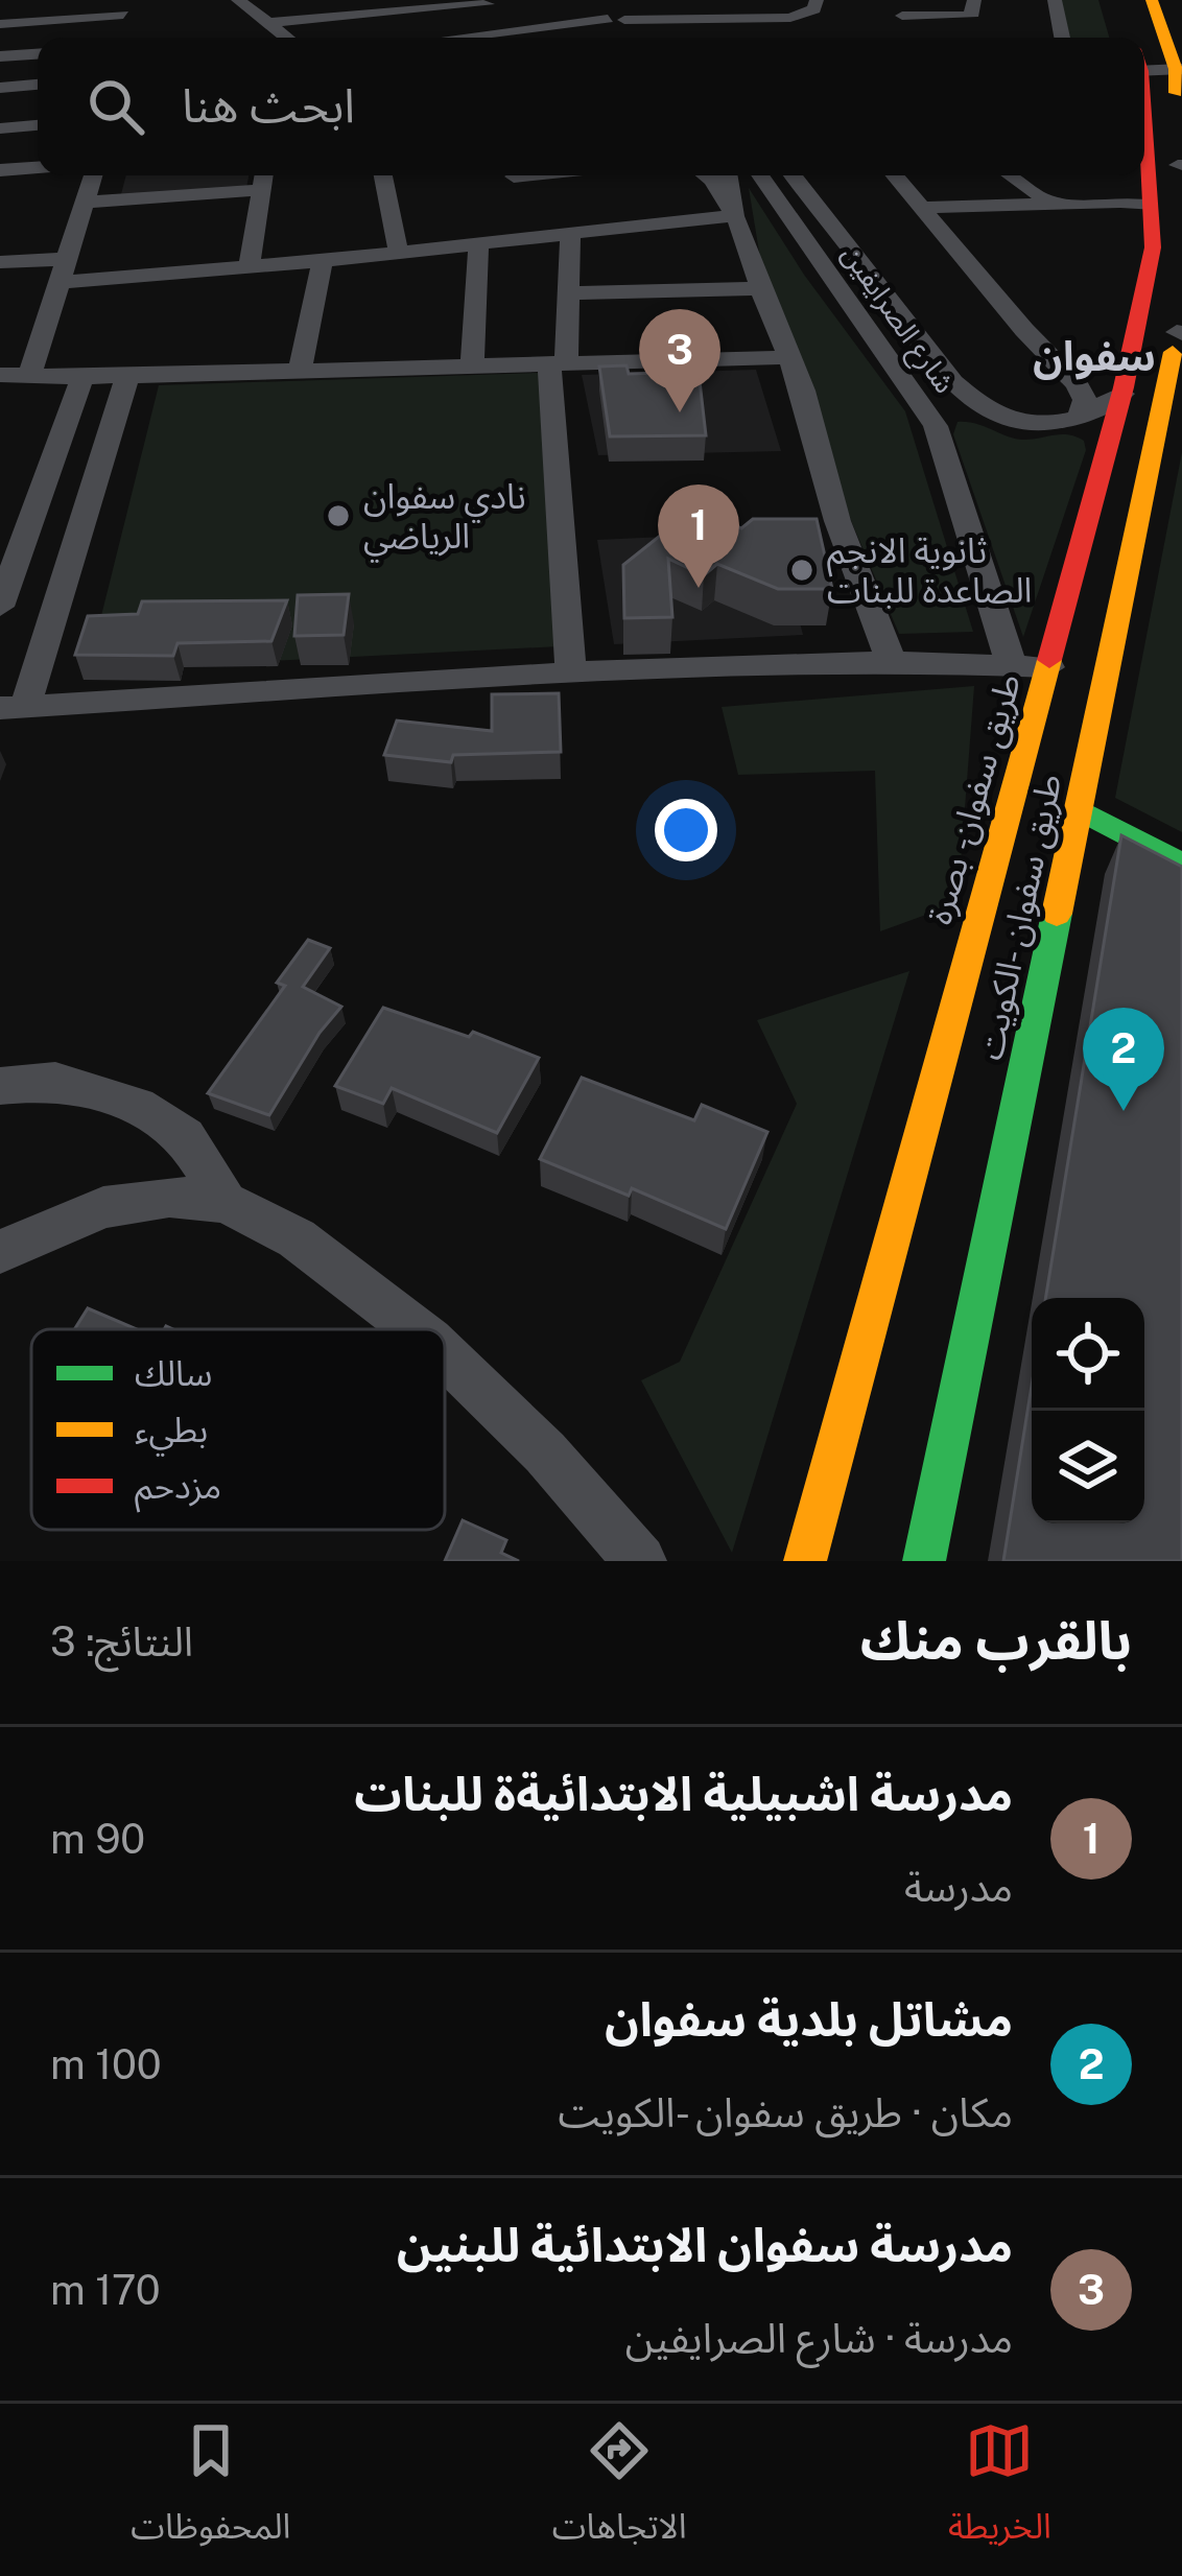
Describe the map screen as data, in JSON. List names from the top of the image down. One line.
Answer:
{"streets":{"main road":["طريق سفوان- بصرة","طريق سفوان -الكويت"],"street":["شارع الصرايفين"]},"districts":["سفوان"],"places":["نادي سفوان الرياضي","ثانوية الانجم الصاعدة للبنات"],"legend":["سالك","بطيء","مزدحم"],"page":{"search":"ابحث هنا","pins":["3","1","2"],"heading":["بالقرب منك","النتائج: 3"],"list":[{"mark":"1","name":"مدرسة اشبيلية الابتدائيةة للبنات","note":"مدرسة","value":"90 m"},{"mark":"2","name":"مشاتل بلدية سفوان","note":"مكان · طريق سفوان -الكويت","value":"100 m"},{"mark":"3","name":"مدرسة سفوان الابتدائية للبنين","note":"مدرسة · شارع الصرايفين","value":"170 m"}],"nav":["الخريطة","الاتجاهات","المحفوظات"]}}
